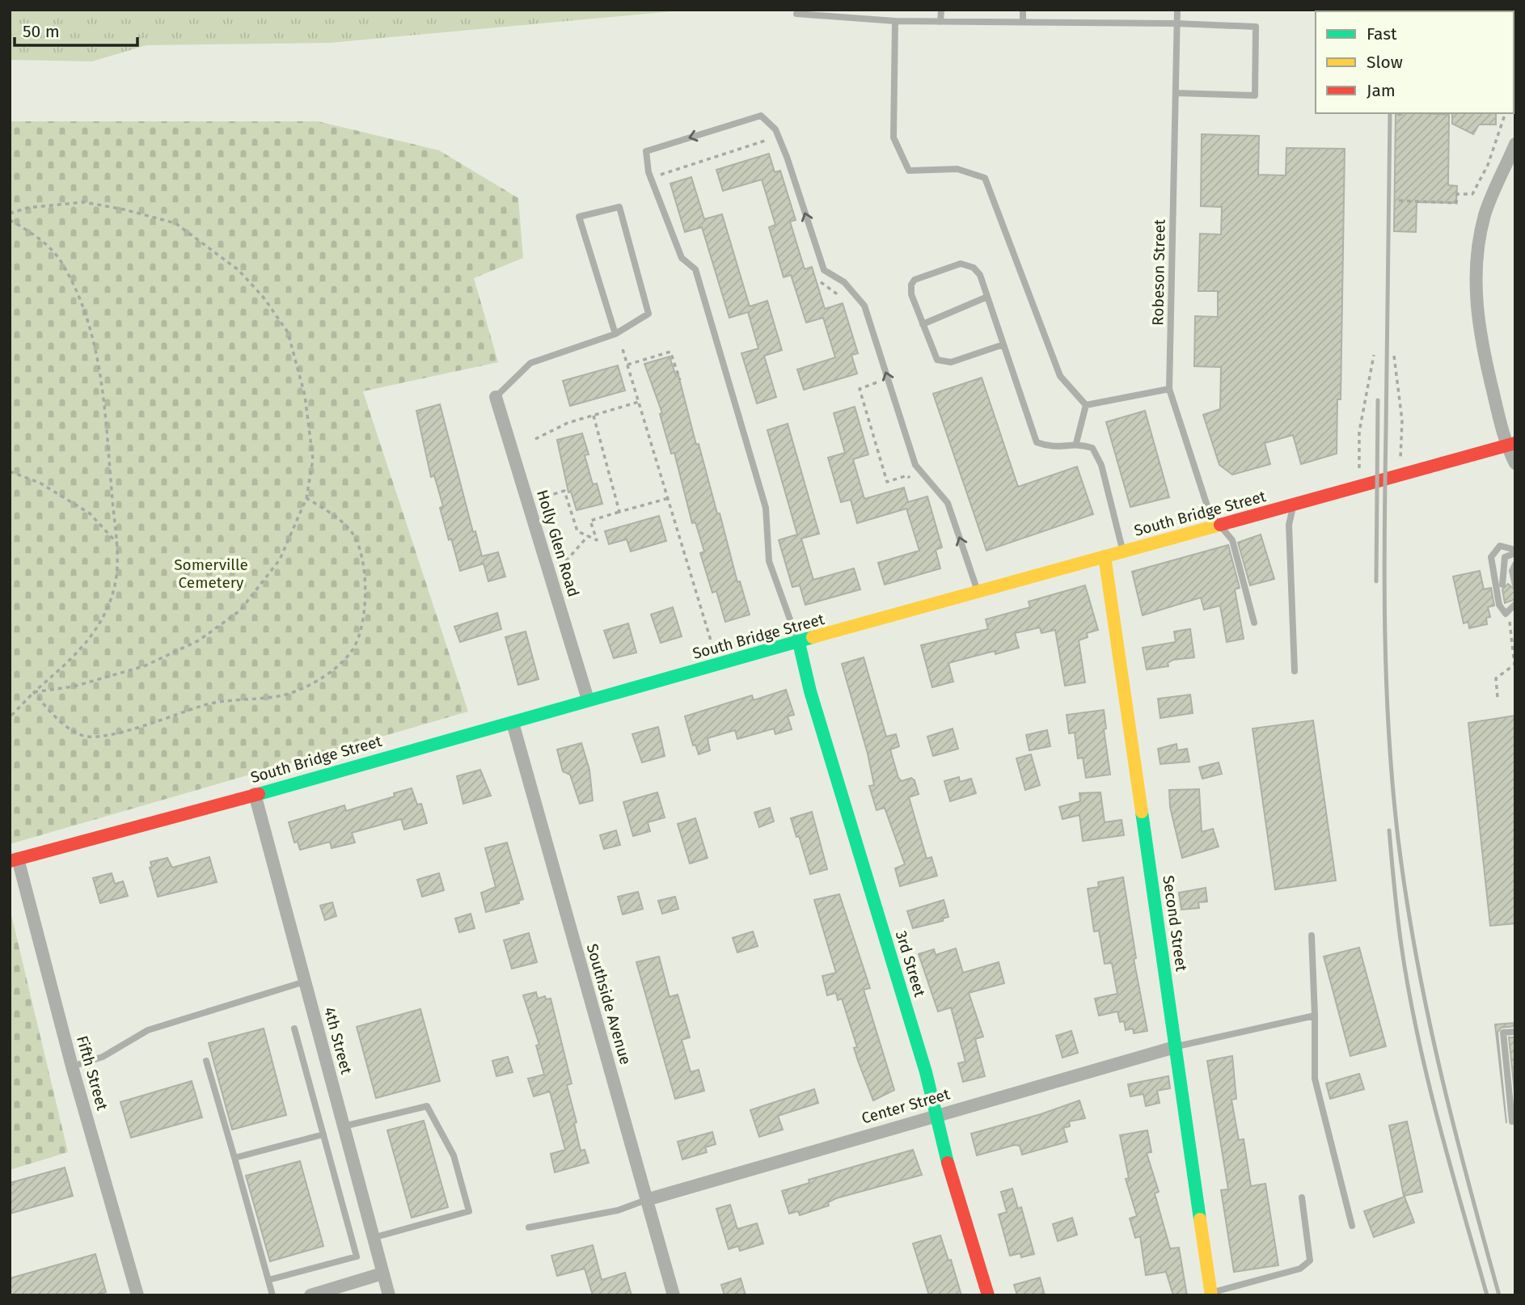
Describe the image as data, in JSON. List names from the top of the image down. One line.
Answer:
{"streets":{"street":["South Bridge Street","Holly Glen Road","Second Street","3rd Street","Southside Avenue","4th Street","Fifth Street","Center Street"],"lane":["Robeson Street"]},"crossings":[["Robeson Street","South Bridge Street"],["South Bridge Street","Holly Glen Road"],["South Bridge Street","Second Street"],["South Bridge Street","3rd Street"],["South Bridge Street","Southside Avenue"],["South Bridge Street","4th Street"],["South Bridge Street","Fifth Street"],["Second Street","Center Street"],["3rd Street","Center Street"],["Southside Avenue","Center Street"]],"parks":["Somerville Cemetery"],"legend":["Fast","Slow","Jam"],"scale_bar":"50 m"}
